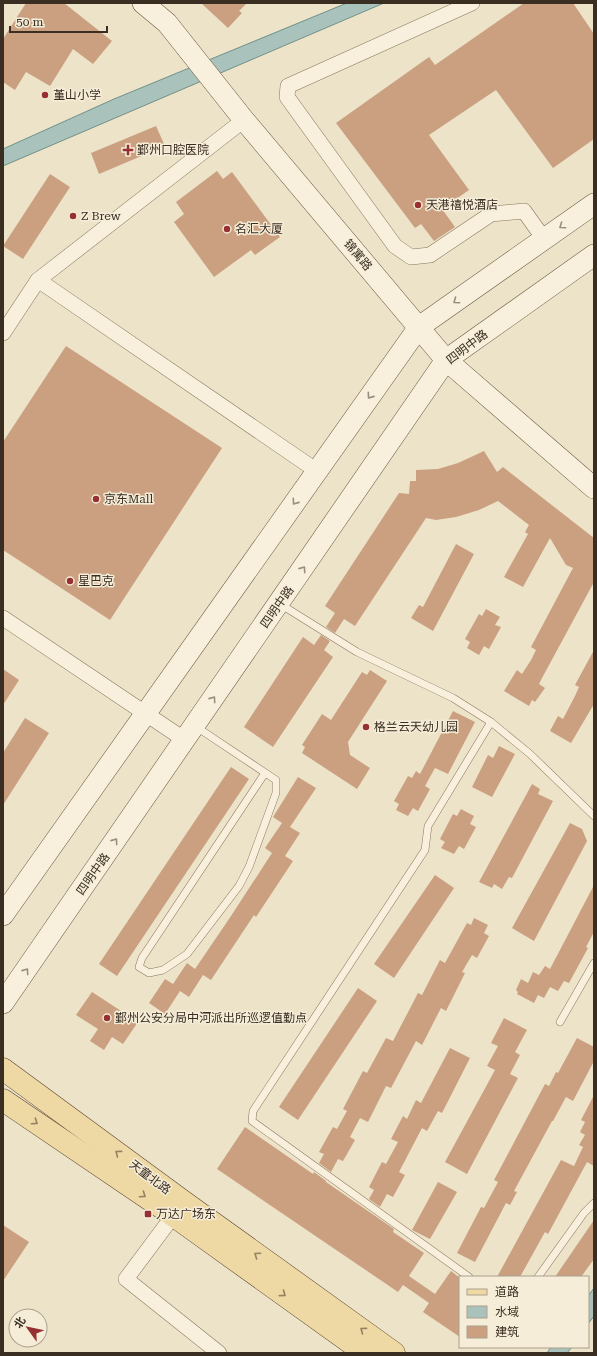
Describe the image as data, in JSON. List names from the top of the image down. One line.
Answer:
{"streets":{"main road":["锦寓路","四明中路","天童北路"]},"crossings":[["锦寓路","四明中路"]],"places":{"other":["堇山小学","天港禧悦酒店","Z Brew","名汇大厦","京东Mall","星巴克","格兰云天幼儿园","鄞州公安分局中河派出所巡逻值勤点"],"health":["鄞州口腔医院"],"transit":["万达广场东"]},"legend":["道路","水域","建筑"],"scale_bar":"50 m","north":"top left"}
